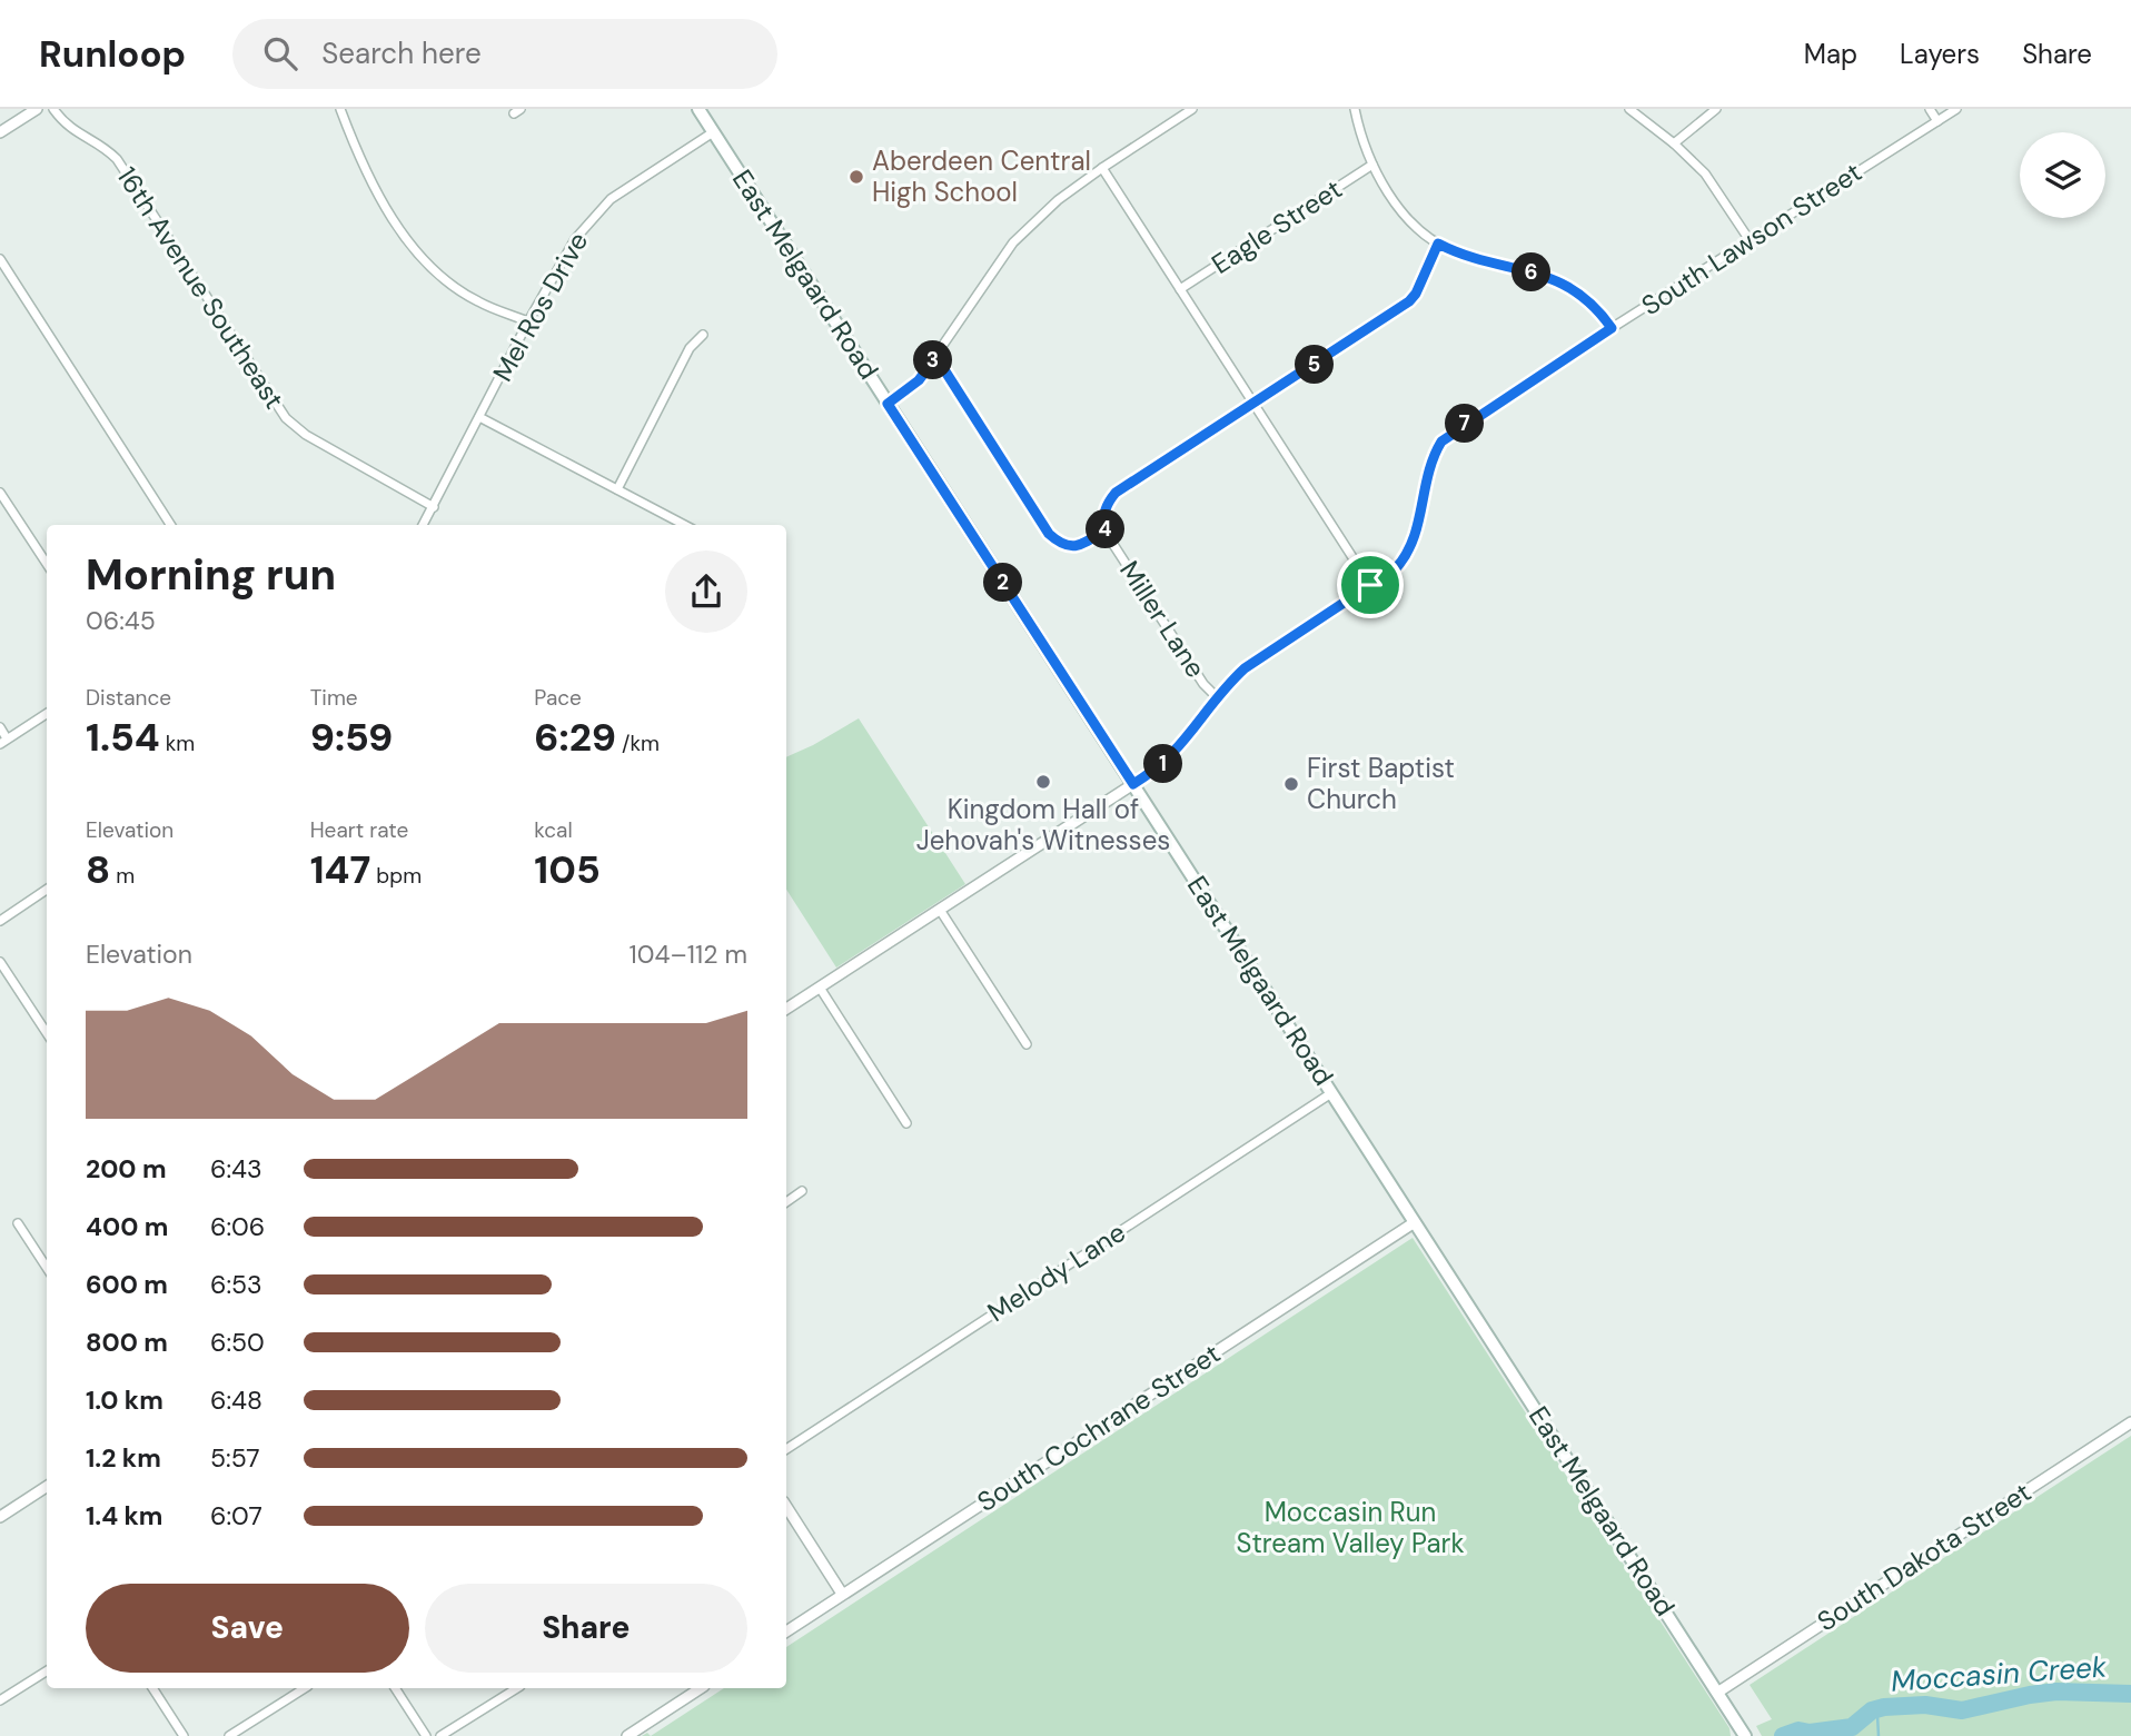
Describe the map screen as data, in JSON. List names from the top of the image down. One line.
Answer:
{"streets":{"main road":["East Melgaard Road"],"street":["Eagle Street","South Lawson Street","16th Avenue Southeast","Mel Ros Drive","Miller Lane","Melody Lane","South Cochrane Street","South Dakota Street"]},"crossings":[["South Lawson Street","East Melgaard Road"],["South Lawson Street","Miller Lane"],["East Melgaard Road","Mel Ros Drive"],["East Melgaard Road","Melody Lane"],["East Melgaard Road","South Cochrane Street"],["East Melgaard Road","South Dakota Street"],["16th Avenue Southeast","Mel Ros Drive"]],"water":["Moccasin Creek"],"parks":["Moccasin Run Stream Valley Park"],"places":["Aberdeen Central High School","Kingdom Hall of Jehovah's Witnesses","First Baptist Church"],"page":{"header":"Runloop","search":"Search here","nav":["Map","Layers","Share"],"pins":["6","3","5","7","4","2","1"],"heading":["Morning run","06:45"],"stats":[["Distance","1.54 km"],["Time","9:59"],["Pace","6:29 /km"],["Elevation","8 m"],["Heart rate","147 bpm"],["kcal","105"]],"chart":["Elevation","104–112 m"],"list":[{"name":"200 m","note":"6:43"},{"name":"400 m","note":"6:06"},{"name":"600 m","note":"6:53"},{"name":"800 m","note":"6:50"},{"name":"1.0 km","note":"6:48"},{"name":"1.2 km","note":"5:57"},{"name":"1.4 km","note":"6:07"}],"buttons":["Save","Share"]}}
